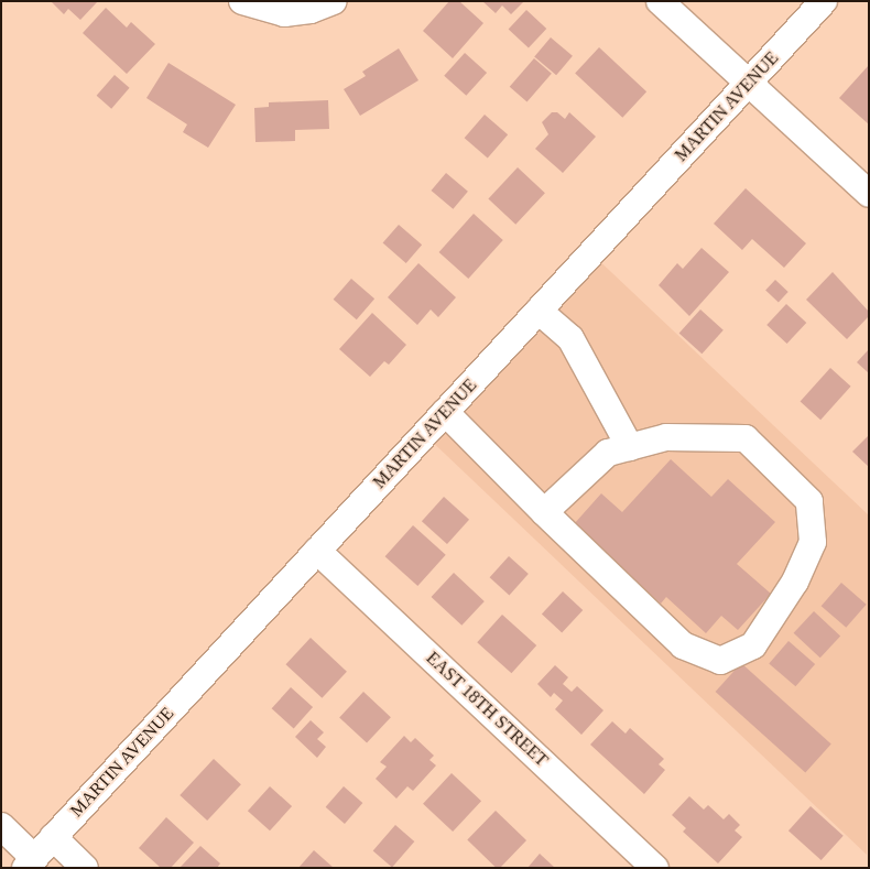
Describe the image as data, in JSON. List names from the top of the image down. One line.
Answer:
{"streets":{"street":["MARTIN AVENUE","EAST 18TH STREET"]},"crossings":[["MARTIN AVENUE","EAST 18TH STREET"]]}
